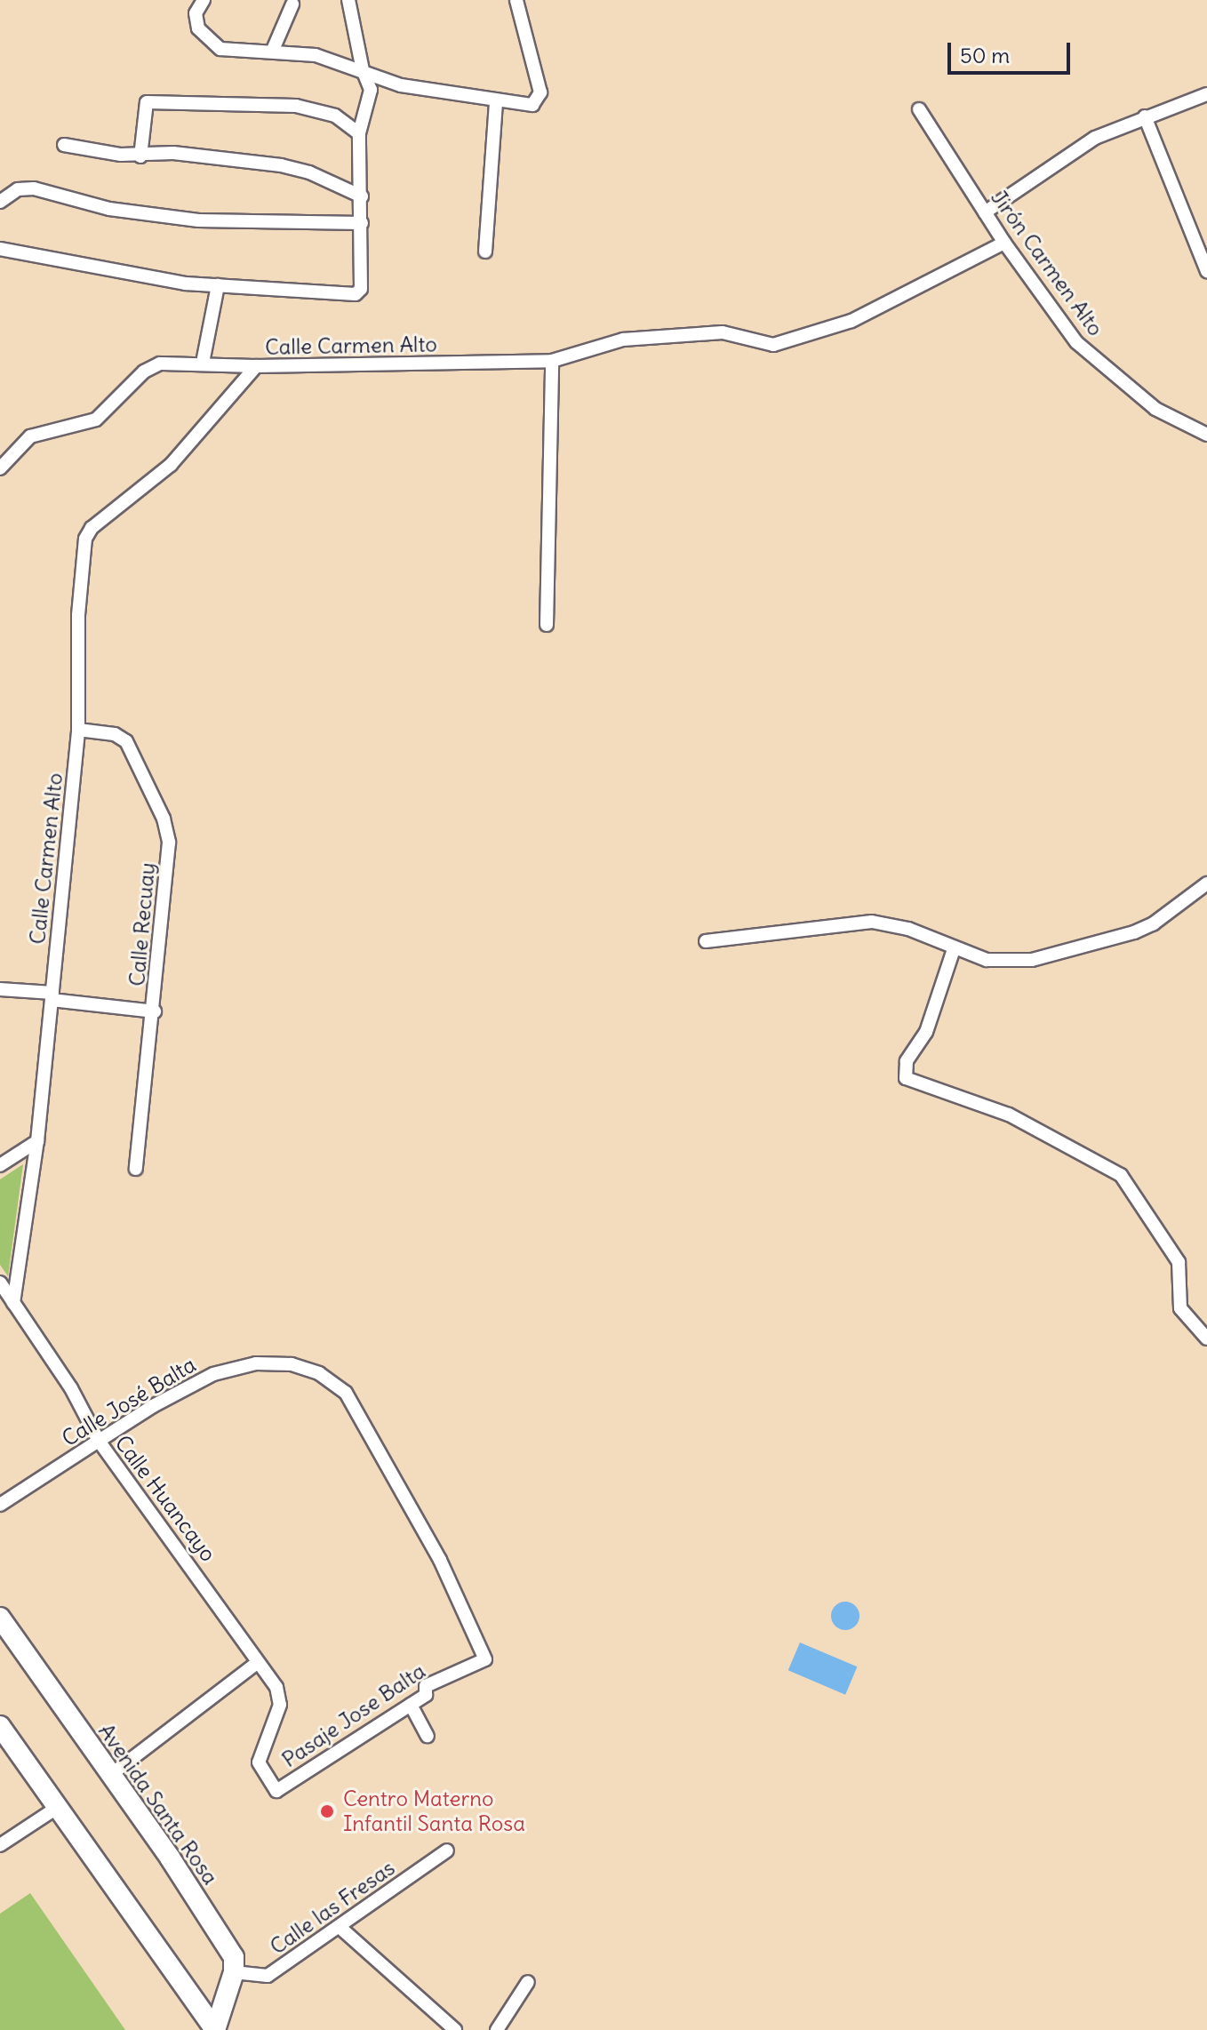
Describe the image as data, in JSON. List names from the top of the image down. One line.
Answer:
{"streets":{"main road":["Avenida Santa Rosa"],"street":["Jirón Carmen Alto","Calle Carmen Alto","Calle Recuay","Calle José Balta","Calle Huancayo","Pasaje Jose Balta","Calle las Fresas"]},"crossings":[["Jirón Carmen Alto","Calle Carmen Alto"],["Calle Carmen Alto","Calle Recuay"],["Calle Carmen Alto","Calle Huancayo"],["Calle José Balta","Calle Huancayo"],["Calle José Balta","Pasaje Jose Balta"],["Calle Huancayo","Pasaje Jose Balta"],["Avenida Santa Rosa","Calle las Fresas"]],"places":["Centro Materno Infantil Santa Rosa"],"scale_bar":"50 m"}
